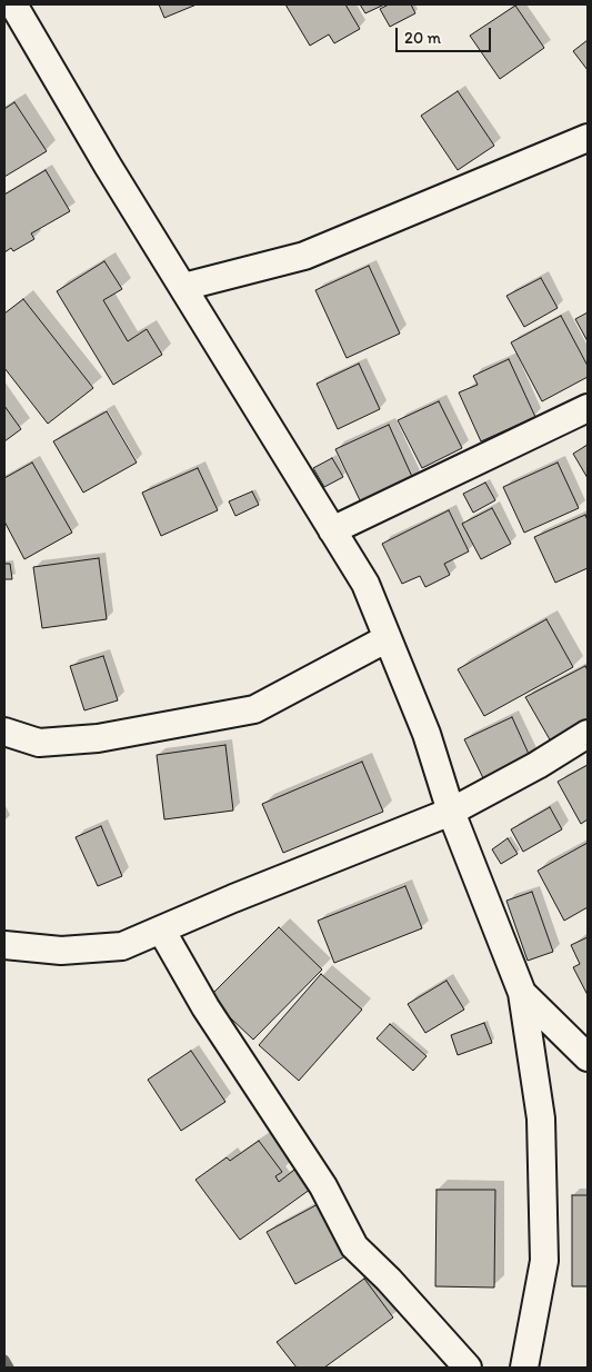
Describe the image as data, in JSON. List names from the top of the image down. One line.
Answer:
{"scale_bar":"20 m"}
